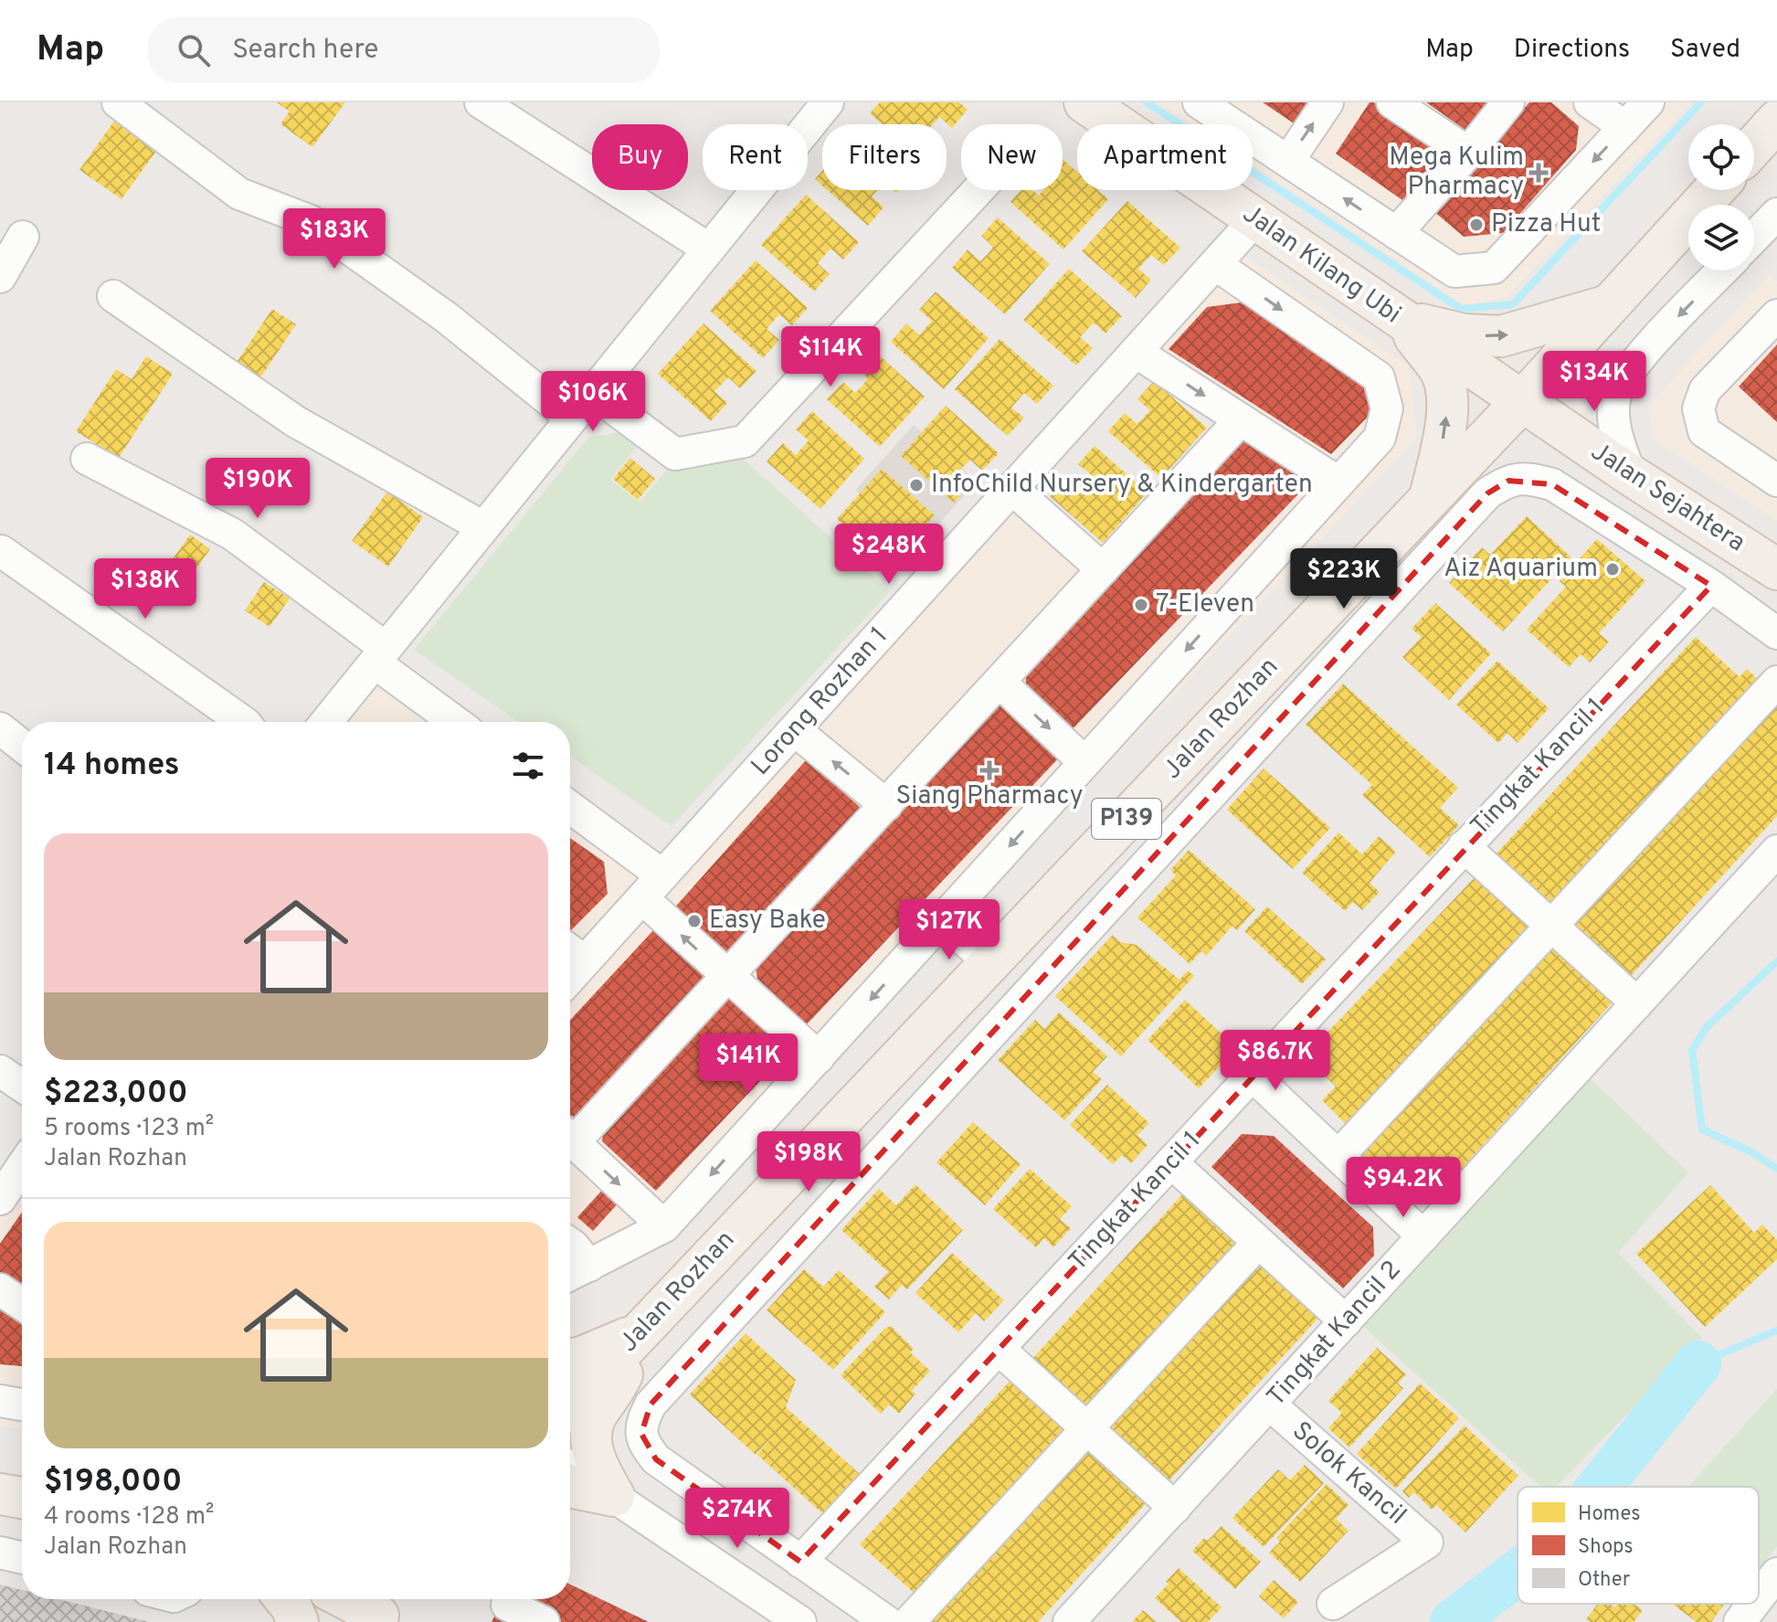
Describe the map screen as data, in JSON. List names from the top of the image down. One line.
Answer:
{"streets":{"main road":["Jalan Kilang Ubi","Jalan Sejahtera","Jalan Rozhan","P139"],"street":["Lorong Rozhan 1","Tingkat Kancil 1","Tingkat Kancil 2","Solok Kancil"]},"crossings":[["Jalan Kilang Ubi","Jalan Sejahtera"],["Jalan Kilang Ubi","Lorong Rozhan 1"],["Jalan Kilang Ubi","Jalan Rozhan"],["Jalan Sejahtera","Jalan Rozhan"],["Jalan Rozhan","Tingkat Kancil 1"],["Tingkat Kancil 2","Solok Kancil"]],"places":{"health":["Mega Kulim Pharmacy","Siang Pharmacy"],"other":["Pizza Hut","InfoChild Nursery & Kindergarten","Aiz Aquarium","7-Eleven","Easy Bake"]},"legend":["Homes","Shops","Other"],"page":{"header":"Map","search":"Search here","nav":["Map","Directions","Saved"],"chip":["Buy","Rent","Filters","New","Apartment"],"price":["$183K","$114K","$134K","$106K","$190K","$248K","$223K","$138K","$127K","$86.7K","$141K","$198K","$94.2K","$274K"],"heading":"14 homes","list":[{"name":"$223,000","note":"5 rooms · 123 m² · Jalan Rozhan"},{"name":"$198,000","note":"4 rooms · 128 m² · Jalan Rozhan"}]}}
